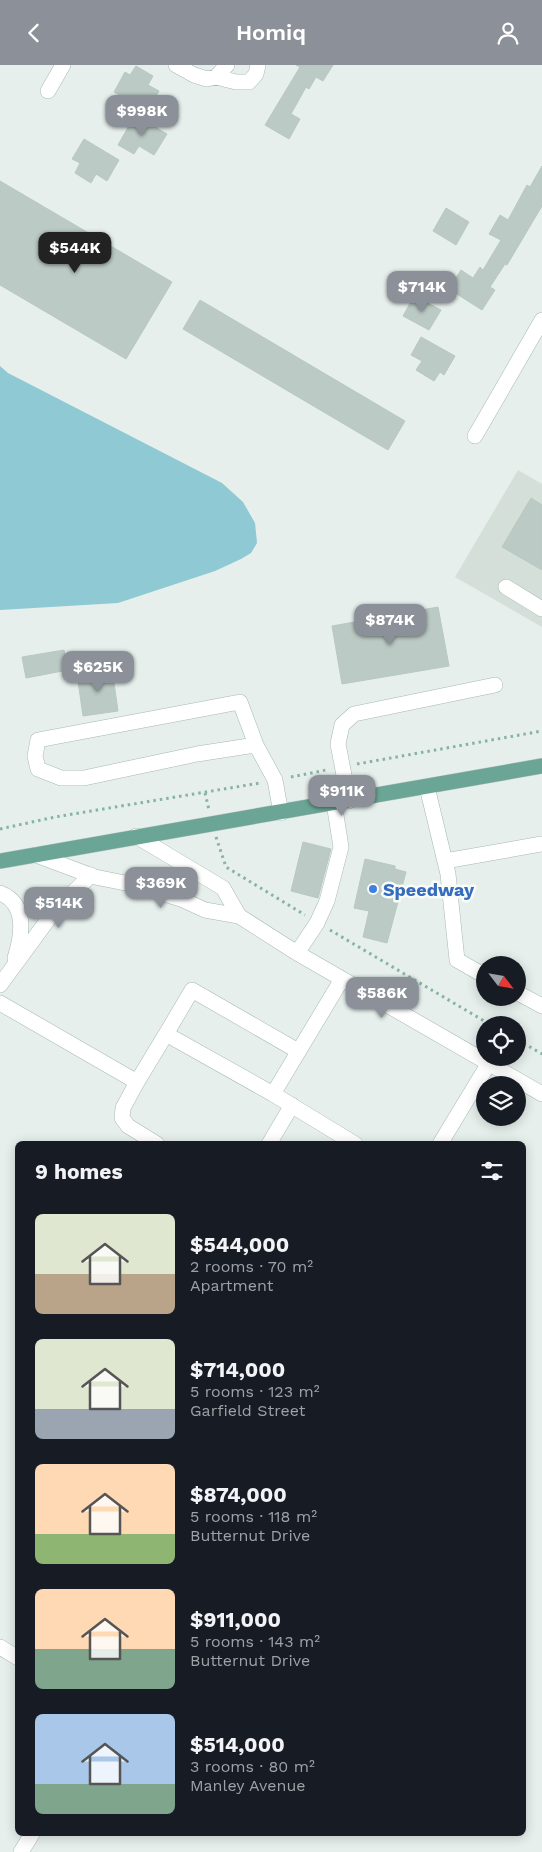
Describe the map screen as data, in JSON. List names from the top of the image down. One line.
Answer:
{"places":["Speedway"],"north":"bottom right","page":{"header":"Homiq","price":["$998K","$544K","$714K","$874K","$625K","$911K","$369K","$514K","$586K"],"heading":"9 homes","list":[{"name":"$544,000","note":"2 rooms · 70 m² · Apartment"},{"name":"$714,000","note":"5 rooms · 123 m² · Garfield Street"},{"name":"$874,000","note":"5 rooms · 118 m² · Butternut Drive"},{"name":"$911,000","note":"5 rooms · 143 m² · Butternut Drive"},{"name":"$514,000","note":"3 rooms · 80 m² · Manley Avenue"}]}}
